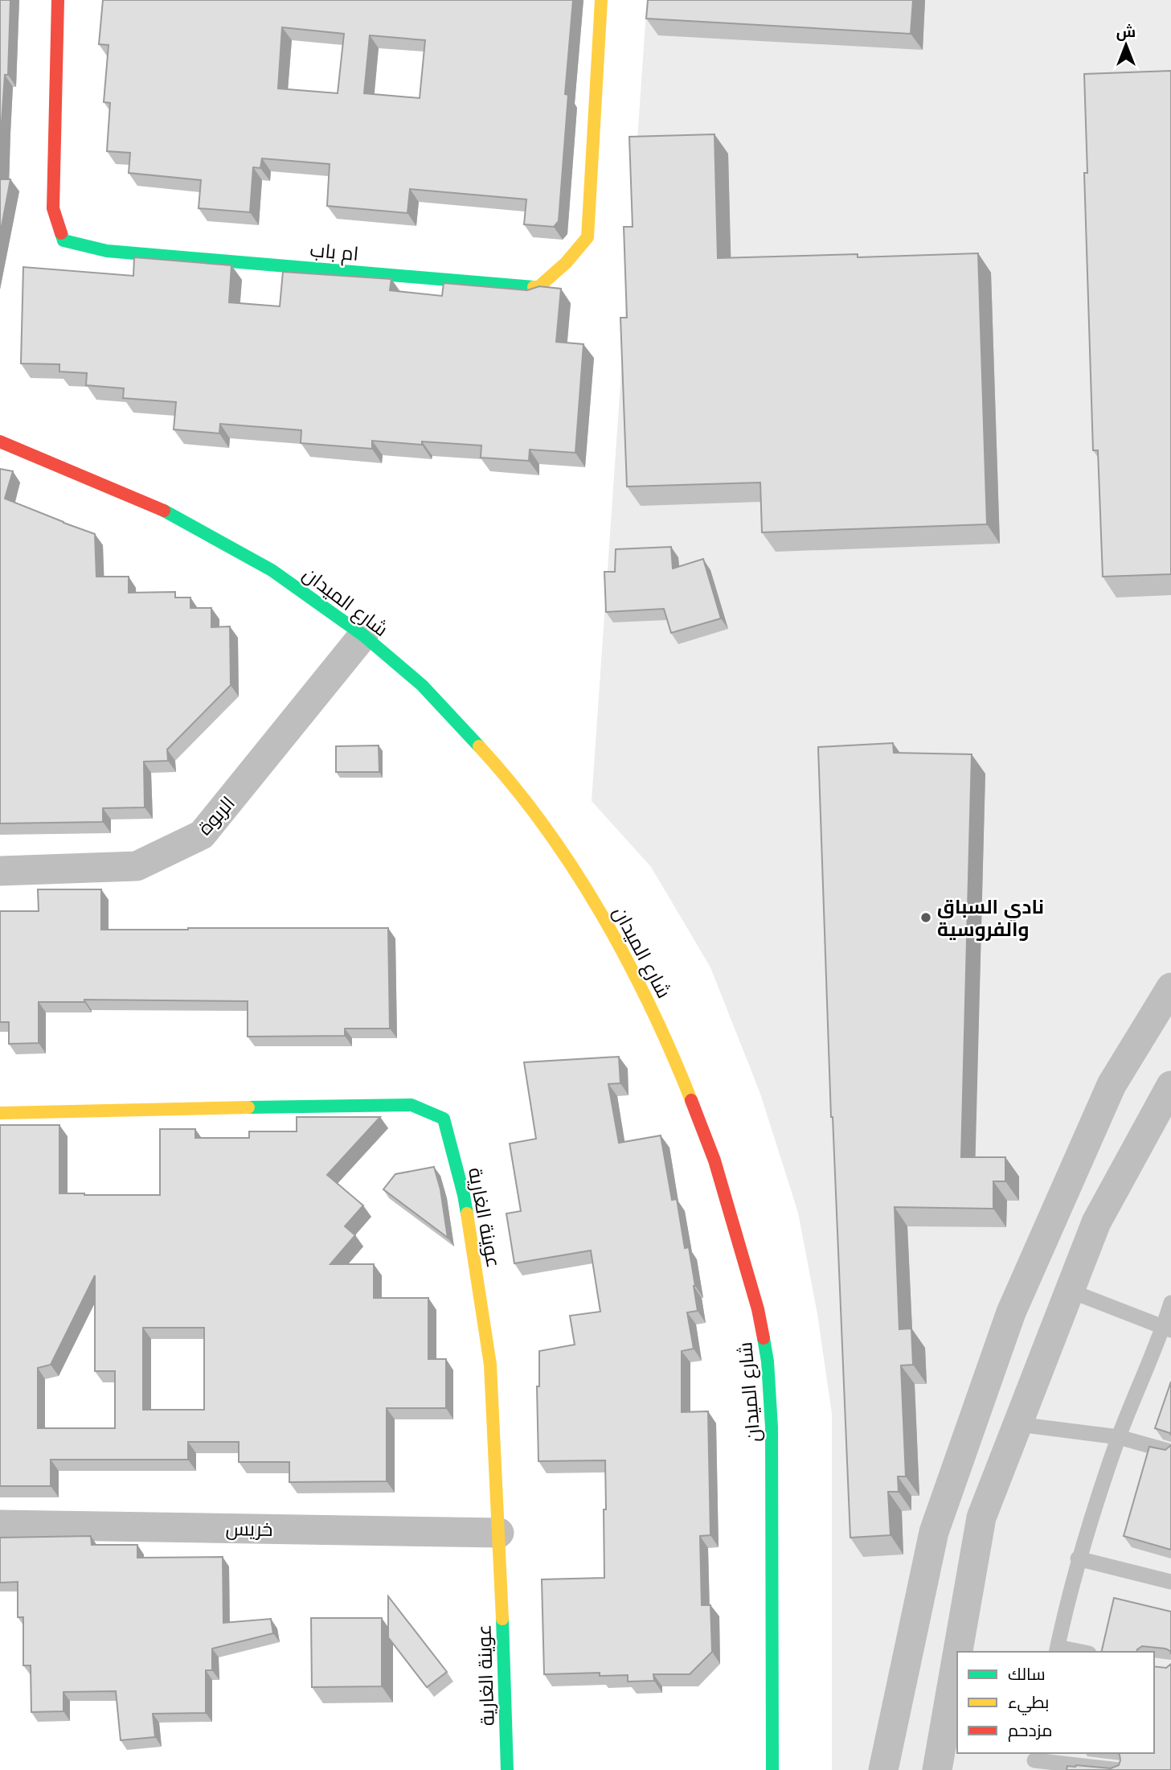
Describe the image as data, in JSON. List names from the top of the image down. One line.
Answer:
{"streets":{"street":["ام باب","شارع الميدان","الربوة","عوينة الغارية","خريس"]},"crossings":[["شارع الميدان","الربوة"],["عوينة الغارية","خريس"]],"places":["نادي السباق والفروسية"],"legend":["سالك","بطيء","مزدحم"],"north":"top"}
